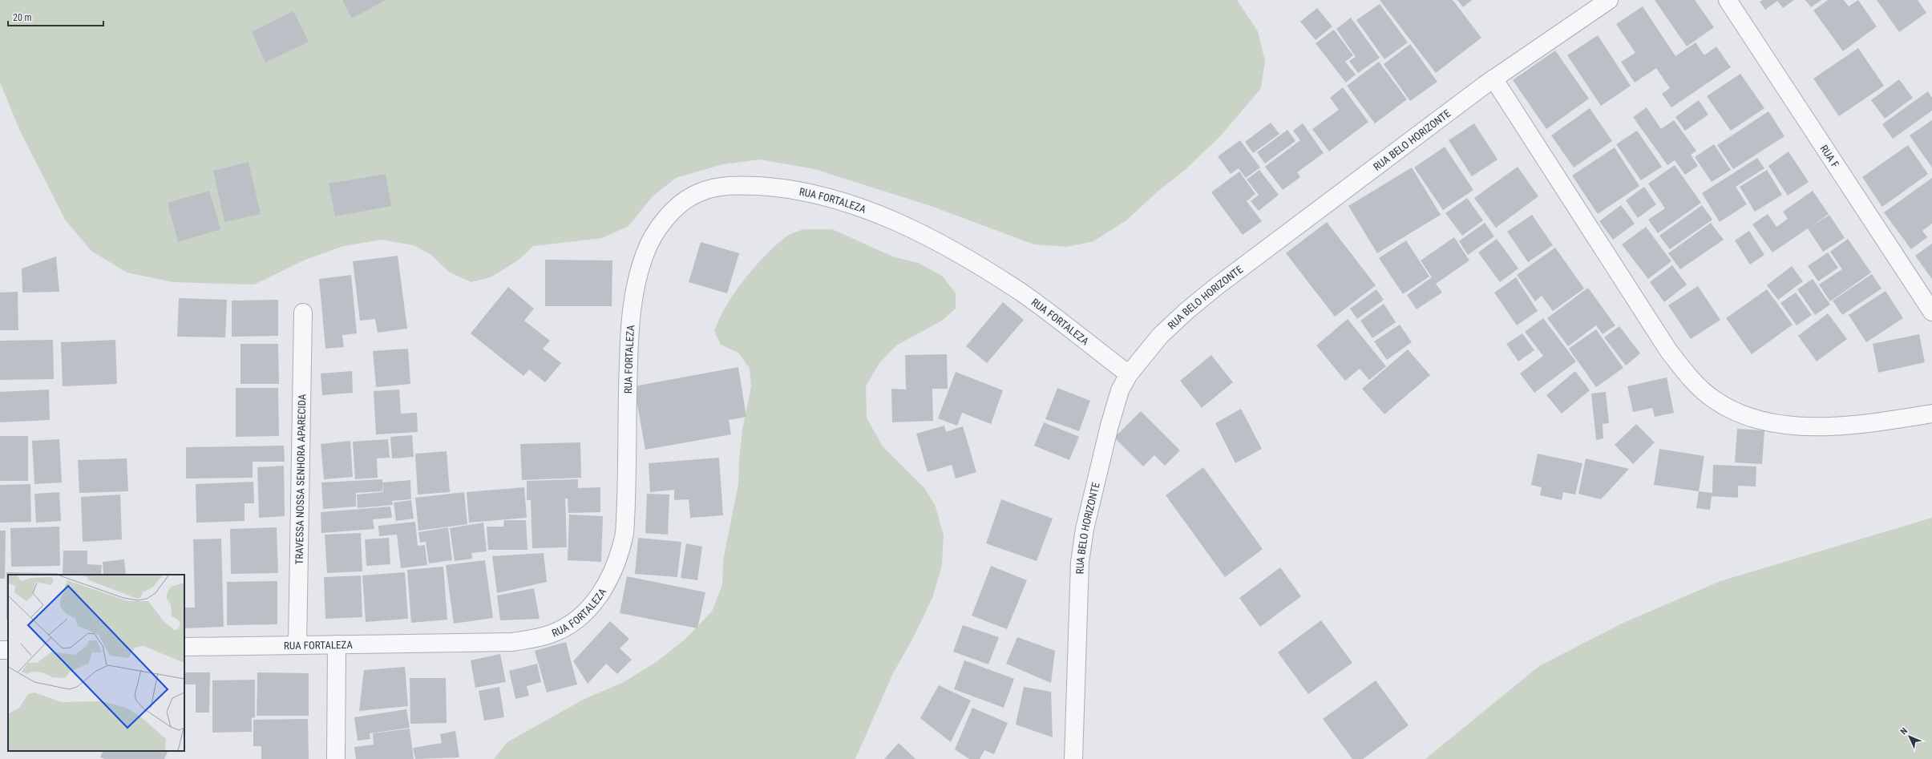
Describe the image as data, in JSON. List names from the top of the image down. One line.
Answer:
{"streets":{"street":["RUA BELO HORIZONTE","RUA F","RUA FORTALEZA","TRAVESSA NOSSA SENHORA APARECIDA"]},"crossings":[["RUA BELO HORIZONTE","RUA FORTALEZA"],["RUA FORTALEZA","TRAVESSA NOSSA SENHORA APARECIDA"]],"scale_bar":"20 m","north":"top left"}
